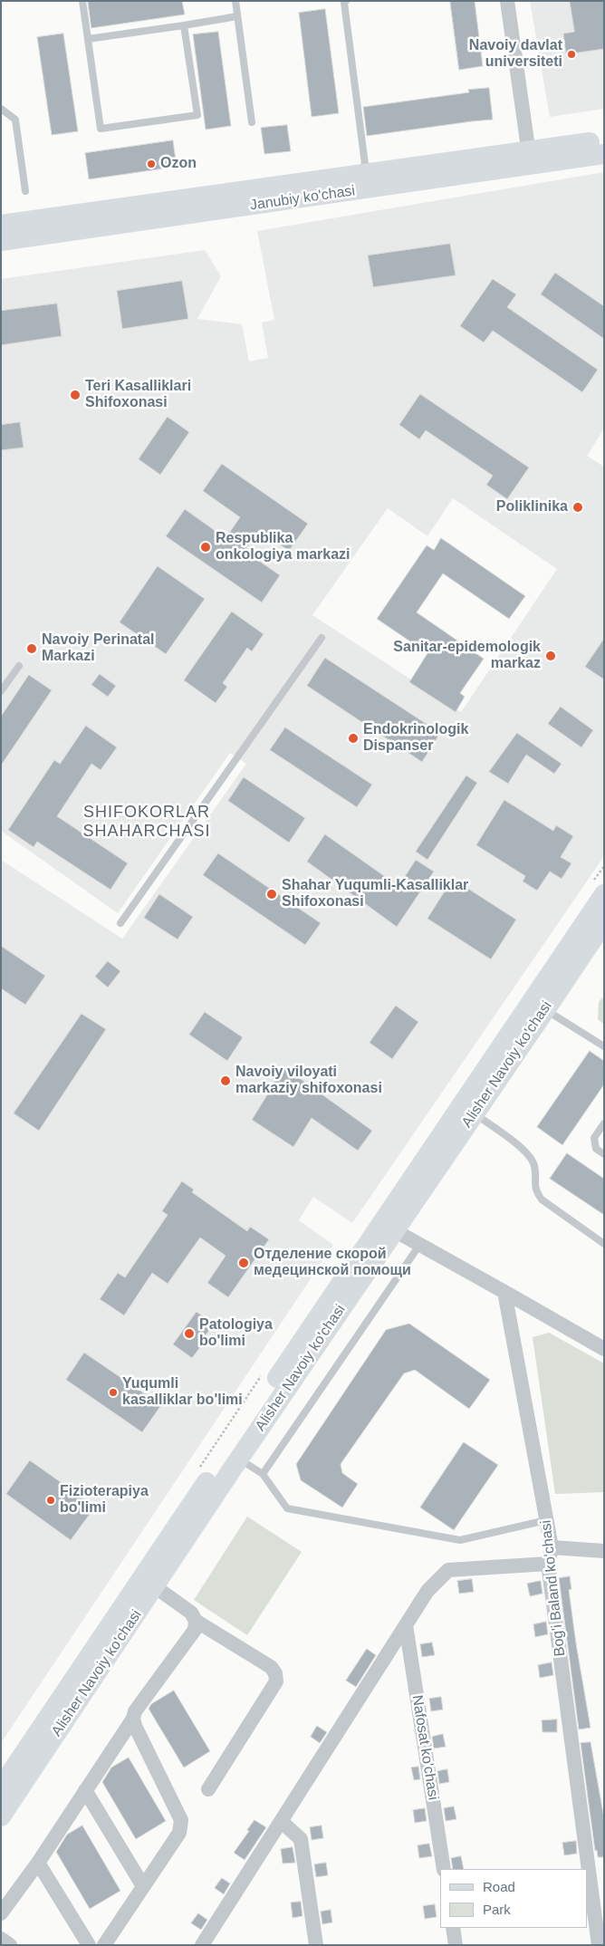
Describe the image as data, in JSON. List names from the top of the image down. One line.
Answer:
{"streets":{"main road":["Janubiy ko'chasi","Alisher Navoiy ko'chasi"],"street":["Bog'i Baland ko'chasi","Nafosat ko'chasi"]},"districts":["SHIFOKORLAR SHAHARCHASI"],"places":["Navoiy davlat universiteti","Ozon","Teri Kasalliklari Shifoxonasi","Poliklinika","Respublika onkologiya markazi","Navoiy Perinatal Markazi","Sanitar-epidemologik markaz","Endokrinologik Dispanser","Shahar Yuqumli-Kasalliklar Shifoxonasi","Navoiy viloyati markaziy shifoxonasi","Отделение скорой медецинской помощи","Patologiya bo'limi","Yuqumli kasalliklar bo'limi","Fizioterapiya bo'limi"],"legend":["Road","Park"]}
